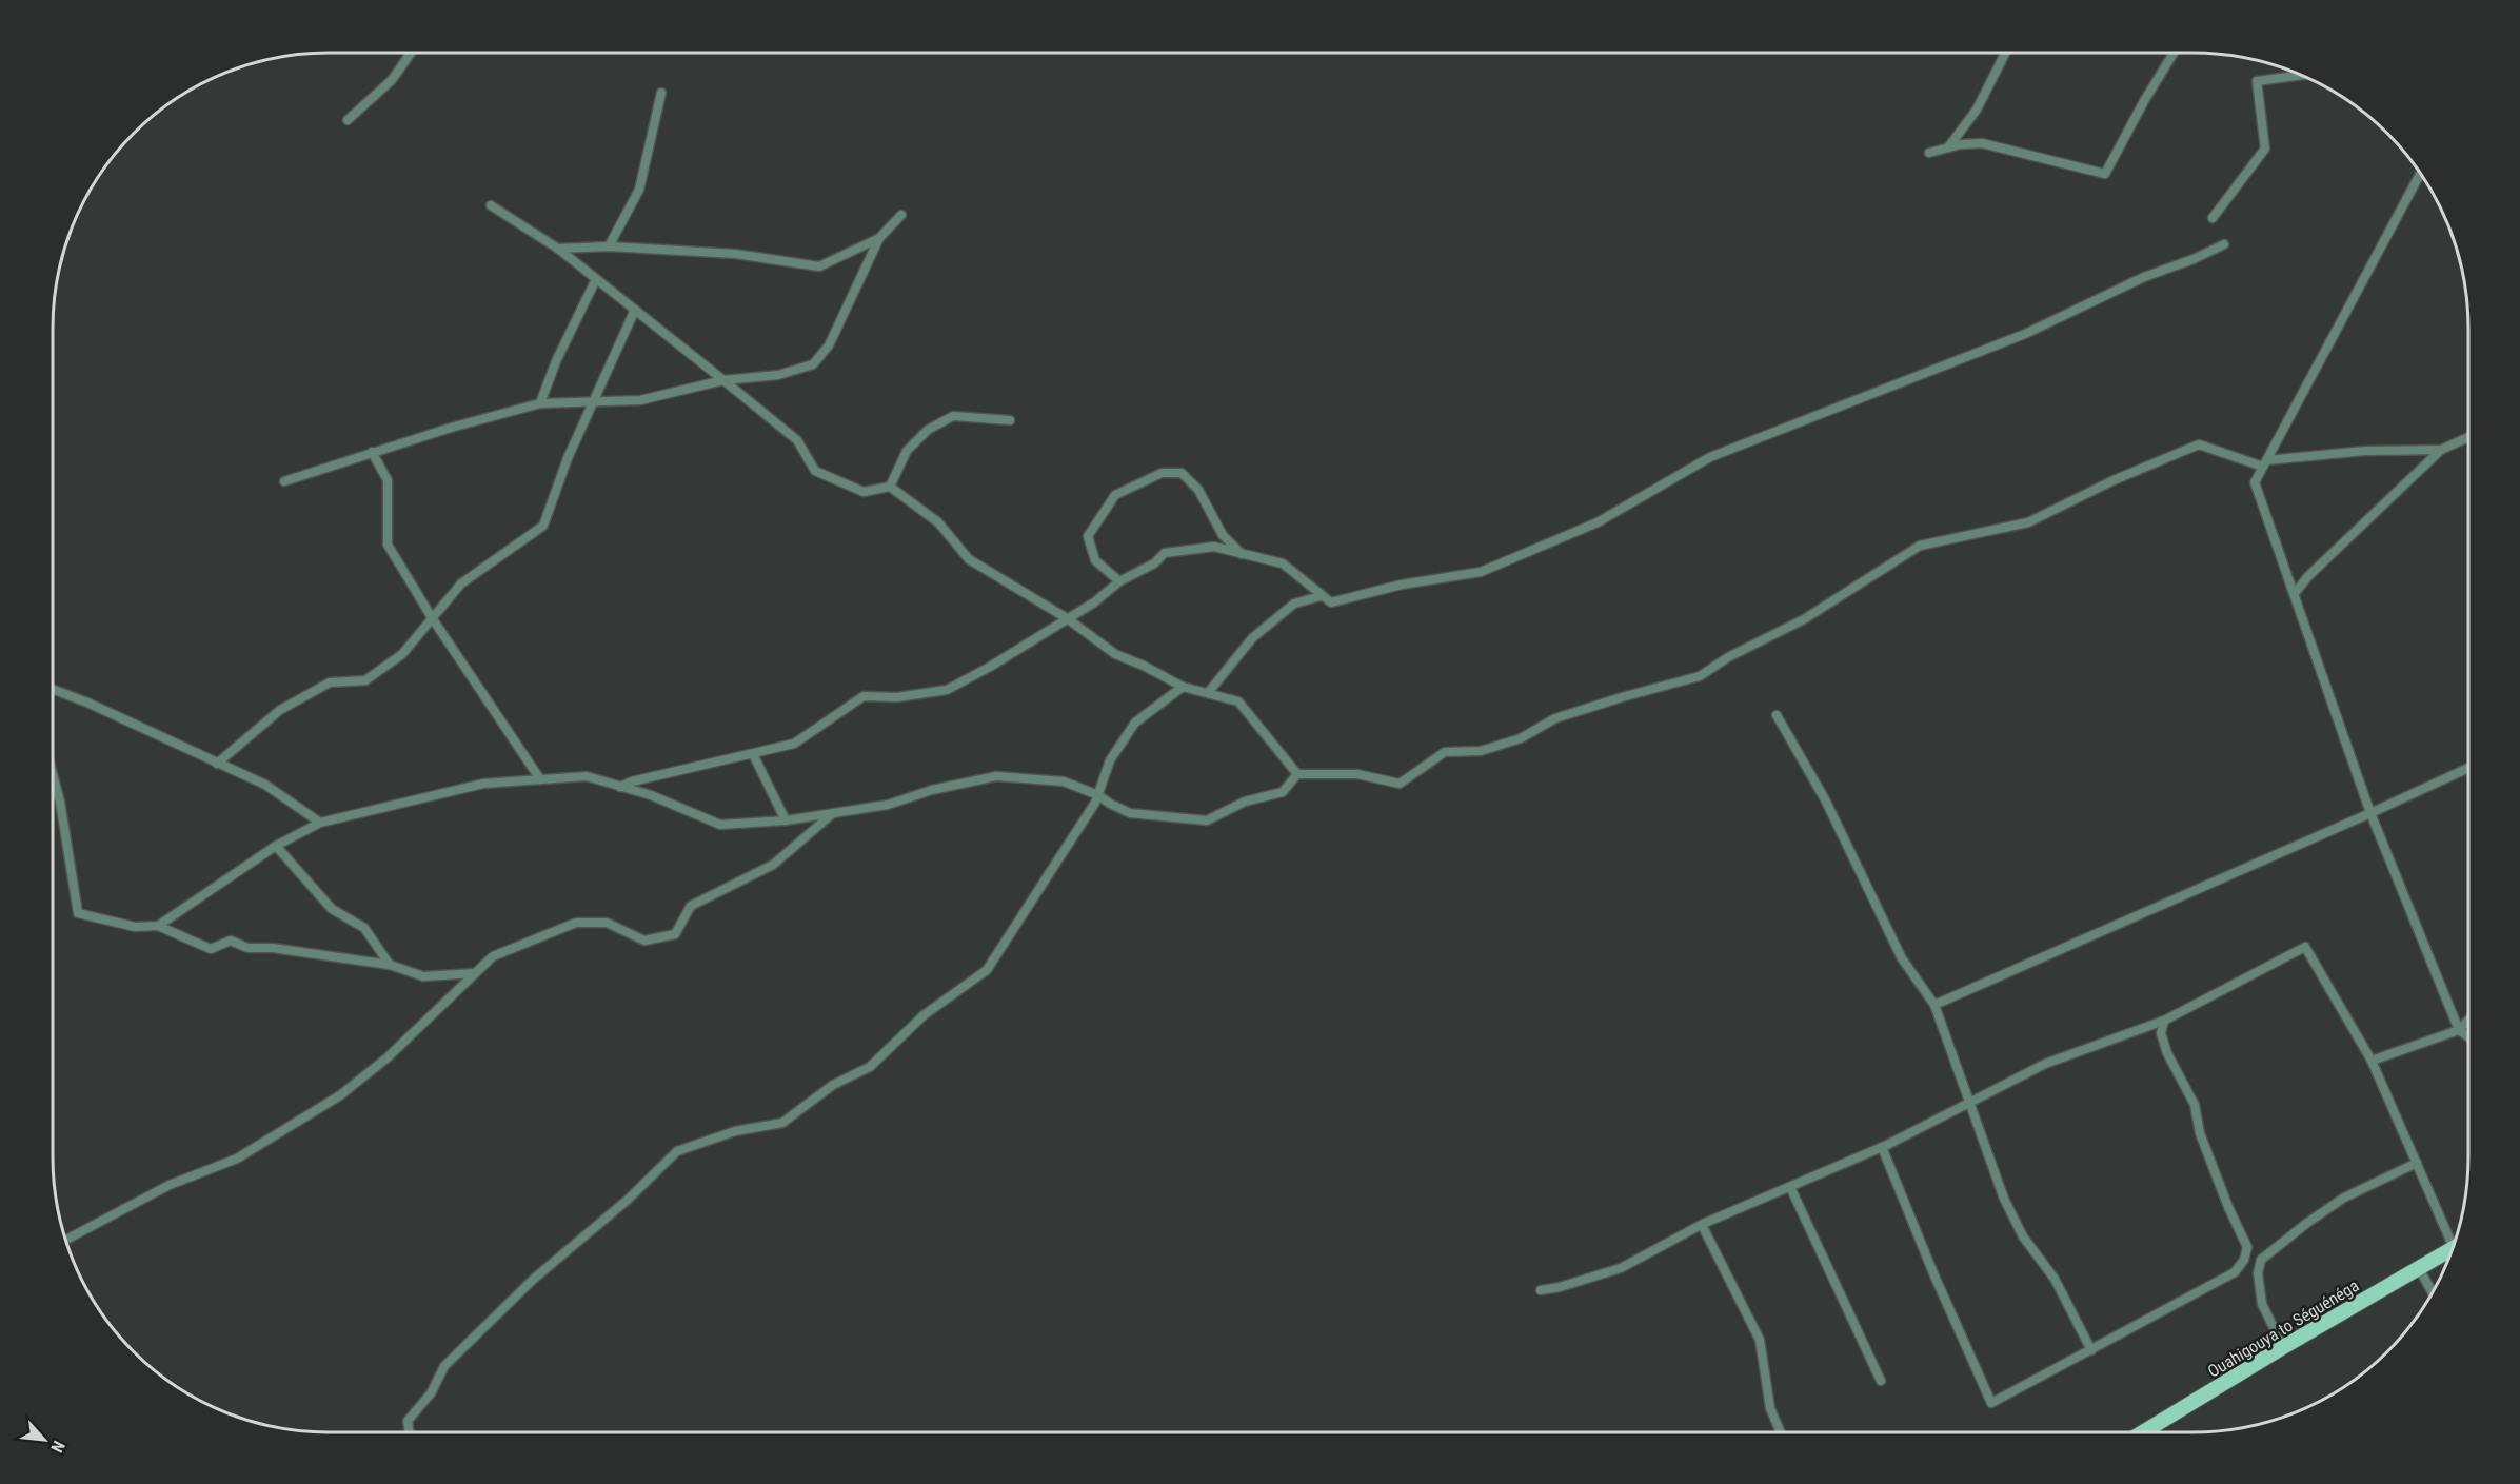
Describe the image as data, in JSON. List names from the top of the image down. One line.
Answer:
{"streets":{"main road":["Ouahigouya to Séguénéga"]},"north":"bottom right"}
